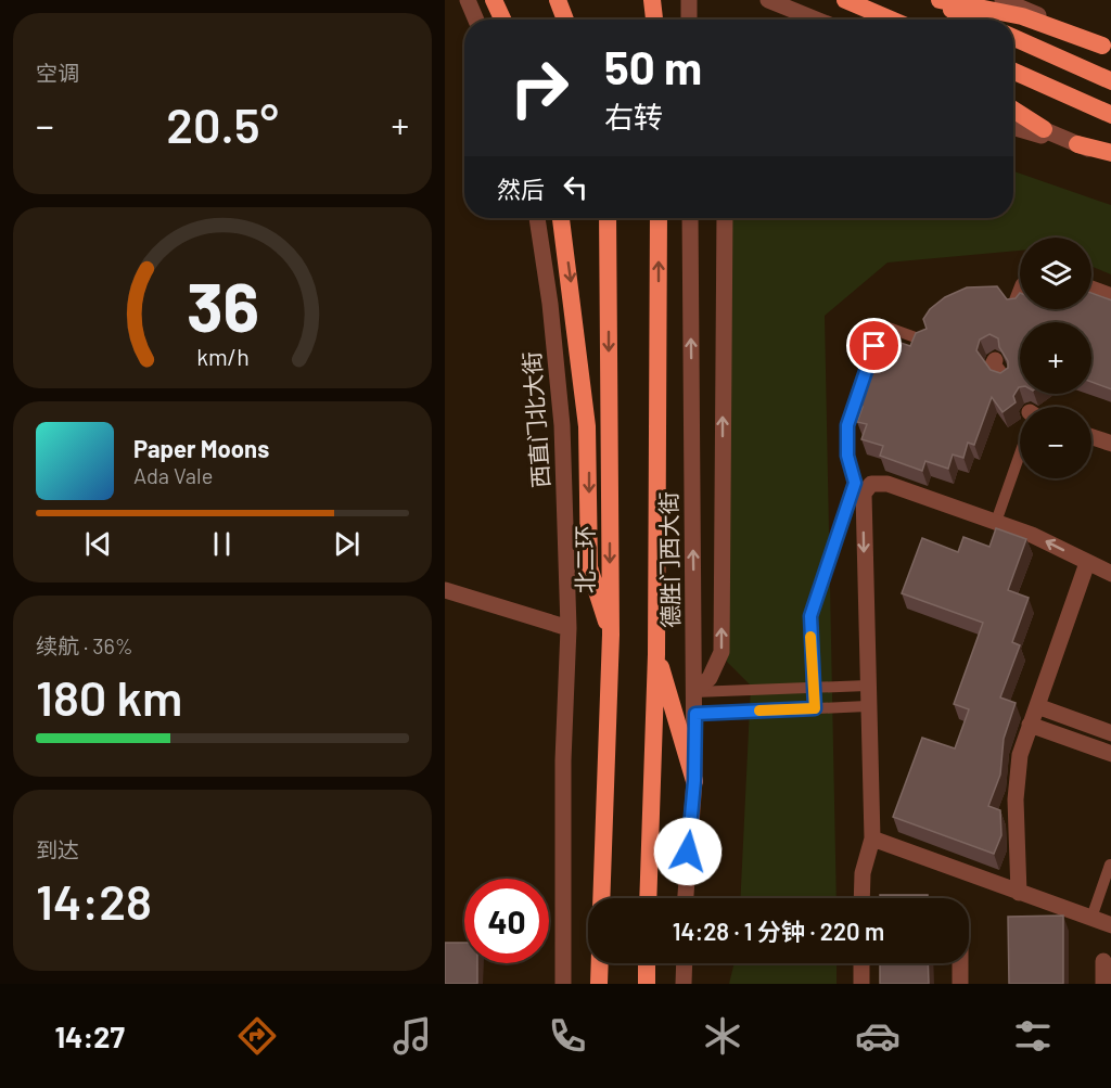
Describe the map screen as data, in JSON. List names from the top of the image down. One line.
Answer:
{"streets":{"highway":["北二环"],"street":["西直门北大街","德胜门西大街"]},"page":{"tile":["空调",["续航 · 36%","180 km"],["到达","14:28"]],"turn":["50 m","右转"],"heat":["−","20.5°","+"],"then":"然后","map_buttons":["+","−"],"song":["Paper Moons","Ada Vale"],"limit":"40","trip":"14:28 · 1 分钟 · 220 m","tabs":"14:27","gauge":["36","km/h"]}}
